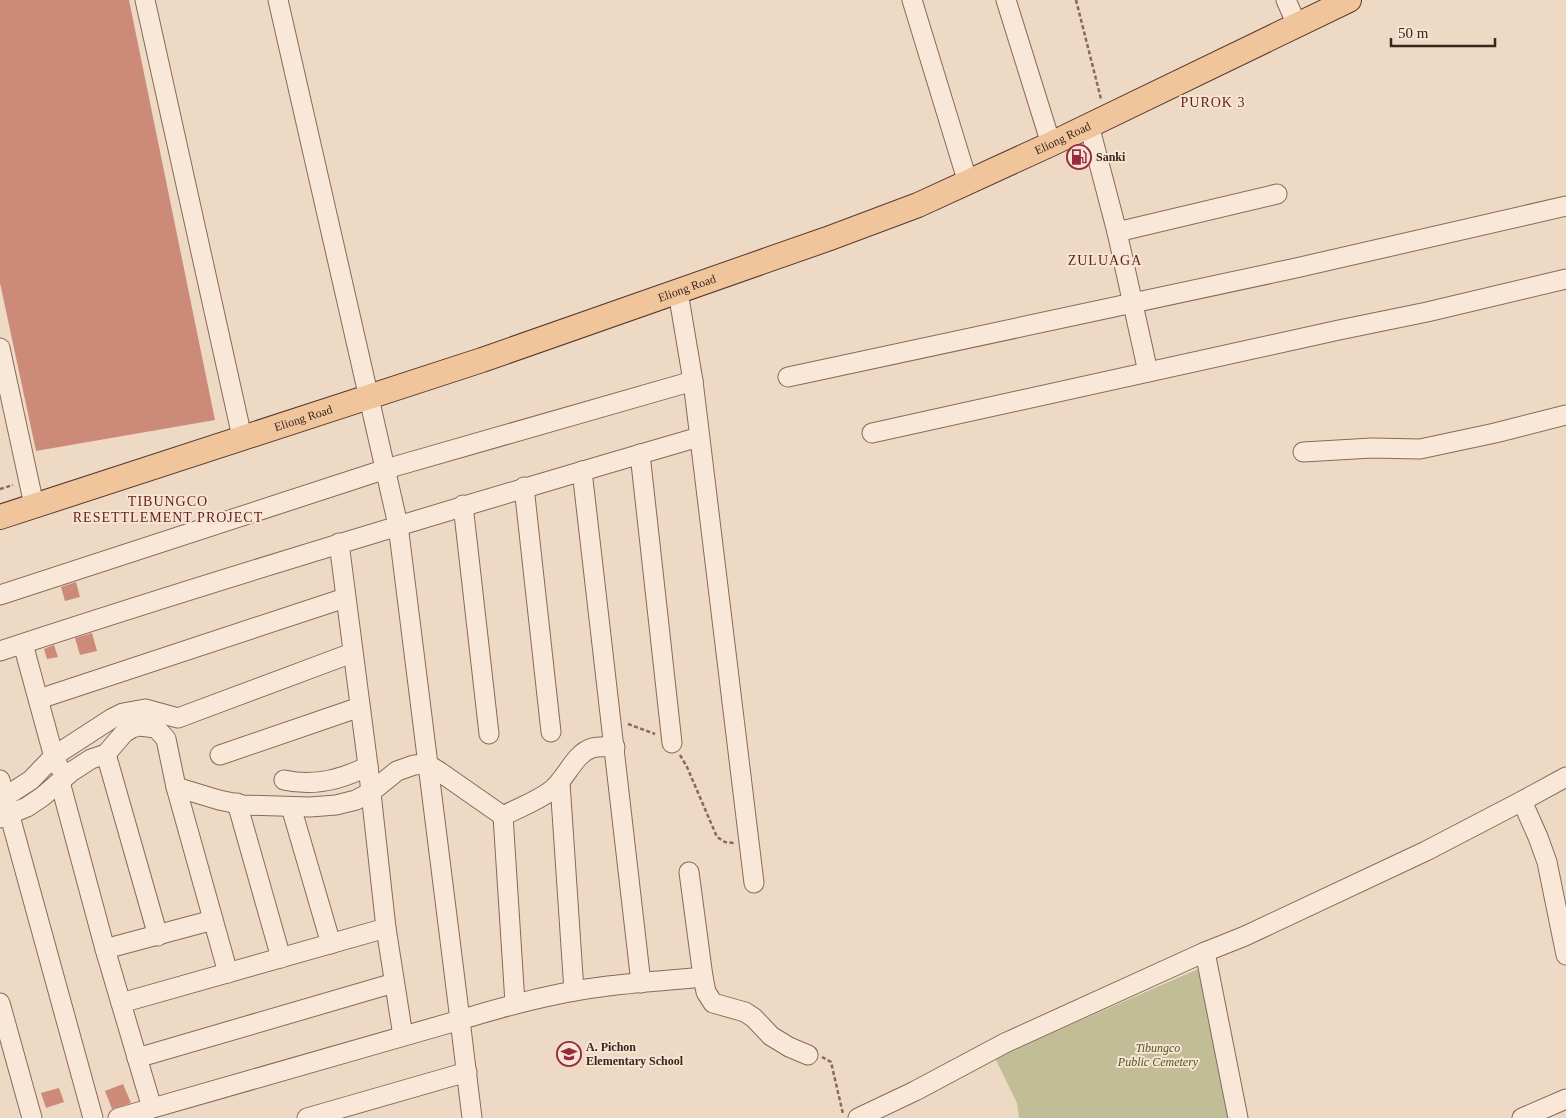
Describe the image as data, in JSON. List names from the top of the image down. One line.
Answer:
{"streets":{"main road":["Eliong Road"]},"districts":["PUROK 3","ZULUAGA","TIBUNGCO RESETTLEMENT PROJECT"],"parks":["Tibungco Public Cemetery"],"places":{"fuel station":["Sanki"],"school or university":["A. Pichon Elementary School"]},"scale_bar":"50 m"}
